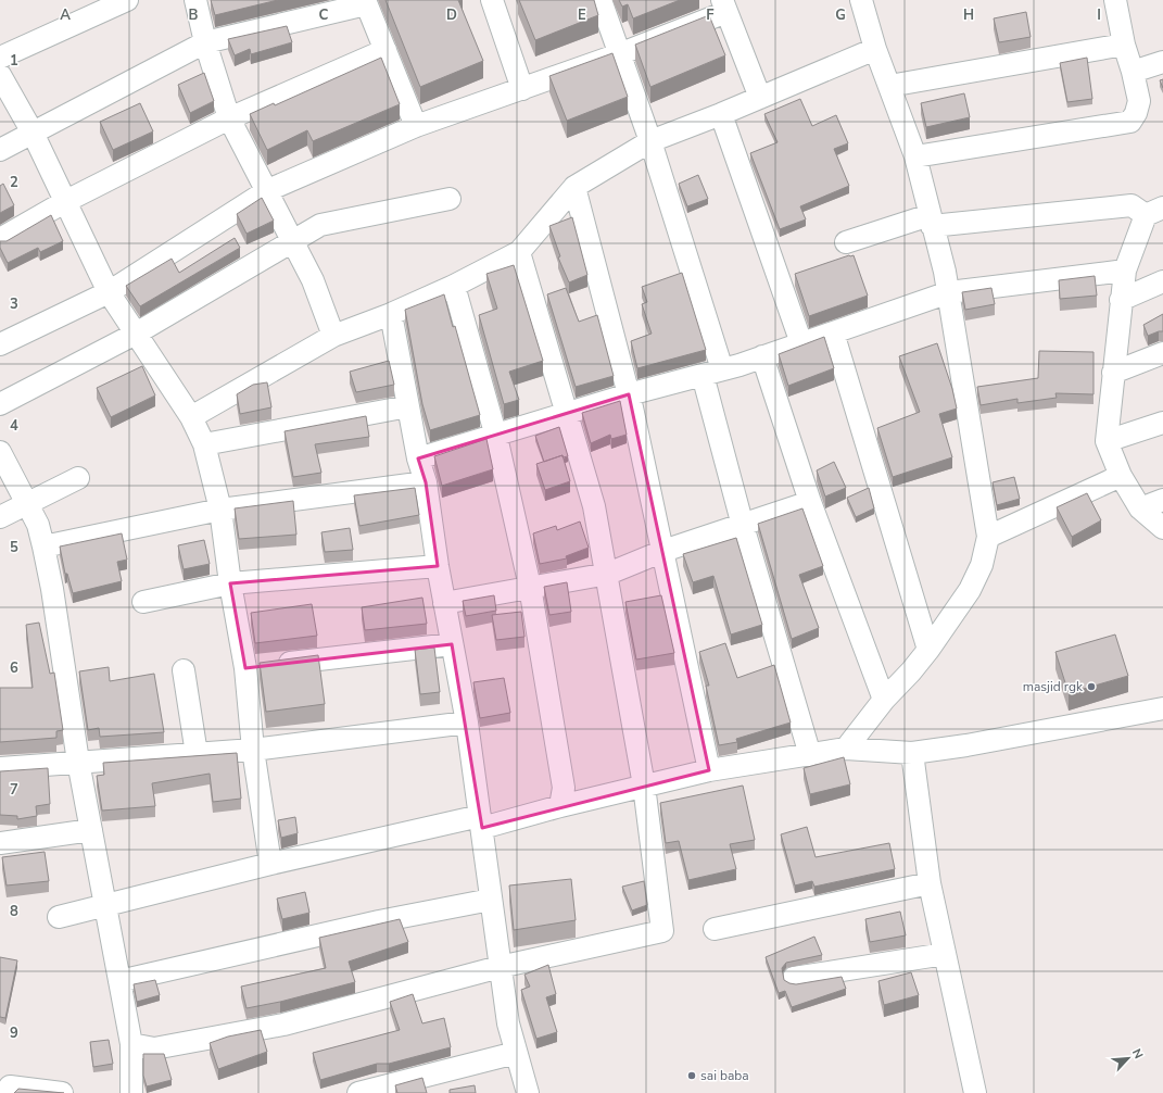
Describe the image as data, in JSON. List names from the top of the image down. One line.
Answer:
{"places":["masjid rgk","sai baba"],"north":"top right","grid":{"columns":["A","B","C","D","E","F","G","H","I"],"rows":["1","2","3","4","5","6","7","8","9"]}}
